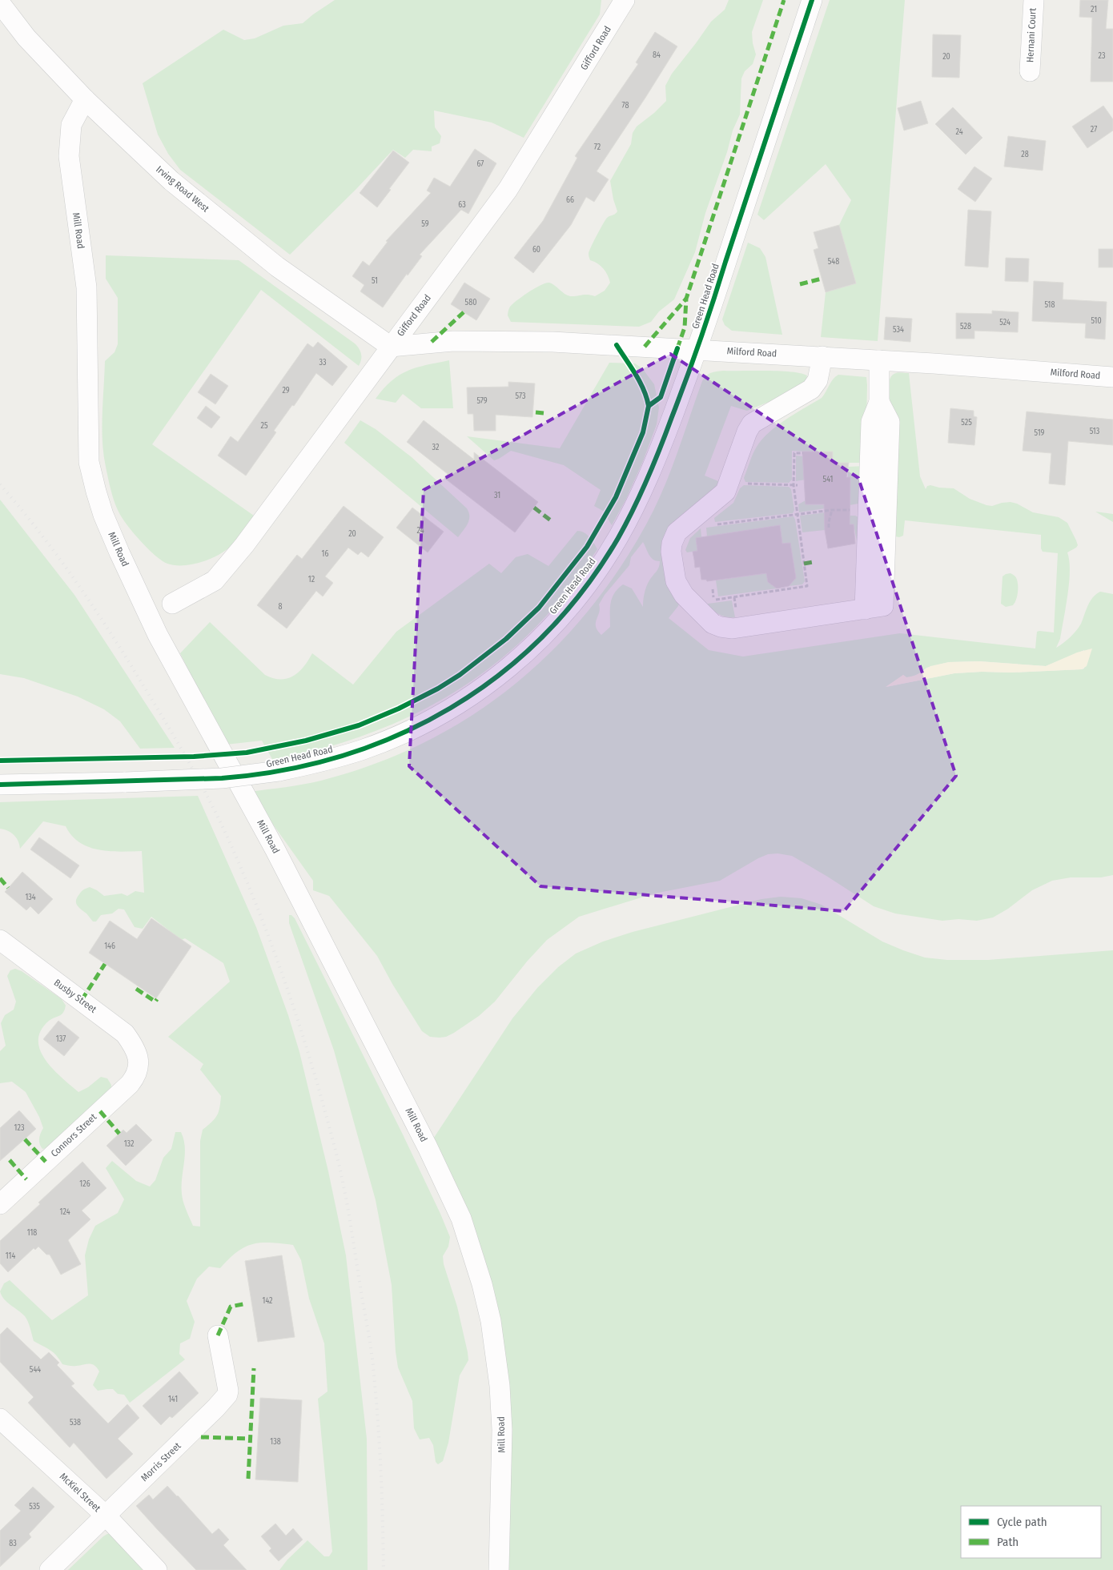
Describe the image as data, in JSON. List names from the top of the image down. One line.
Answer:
{"streets":{"street":["Hernani Court","Gifford Road","Irving Road West","Mill Road","Green Head Road","Milford Road","Busby Street","Connors Street","Morris Street","McKiel Street"]},"crossings":[["Gifford Road","Irving Road West"],["Gifford Road","Milford Road"],["Irving Road West","Mill Road"],["Irving Road West","Milford Road"],["Green Head Road","Milford Road"],["Busby Street","Connors Street"],["Morris Street","McKiel Street"]],"house_numbers":["21","84","23","20","78","27","24","72","28","67","66","63","59","60","548","51","580","518","510","524","528","534","33","29","573","579","525","25","513","519","32","541","31","24","20","16","12","8","134","146","137","123","132","126","124","118","114","142","544","141","538","138","535","83"],"legend":["Cycle path","Path"]}
